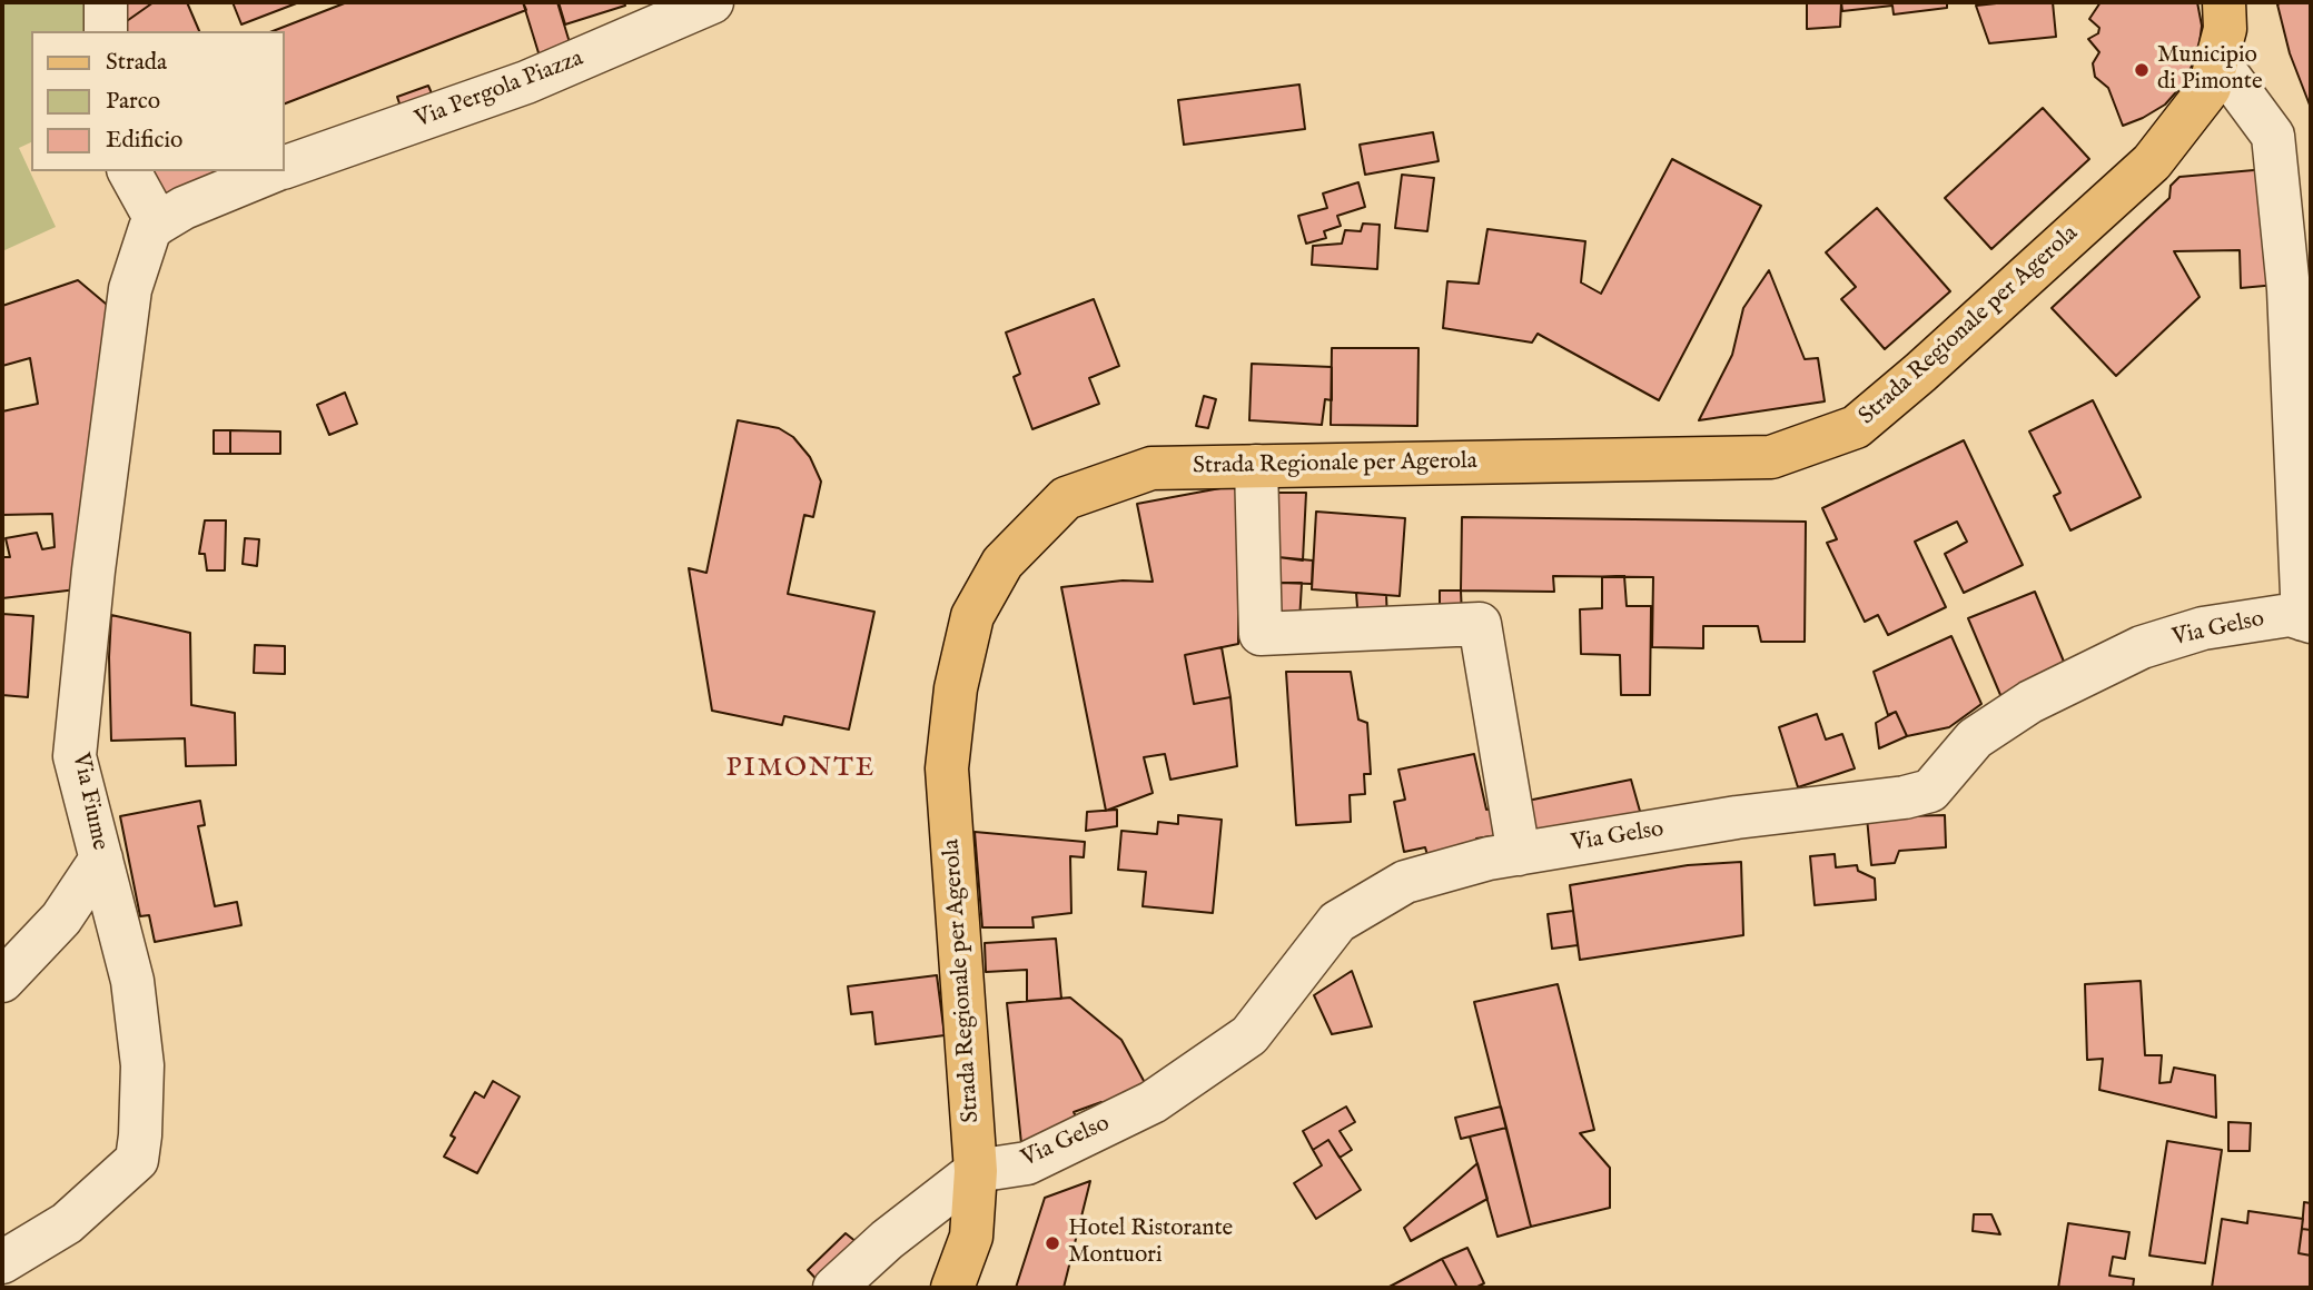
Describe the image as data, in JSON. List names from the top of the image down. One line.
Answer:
{"streets":{"main road":["Strada Regionale per Agerola"],"street":["Via Pergola Piazza","Via Gelso","Via Fiume"]},"crossings":[["Via Pergola Piazza","Via Fiume"],["Strada Regionale per Agerola","Via Gelso"]],"districts":["PIMONTE"],"places":["Municipio di Pimonte","Hotel Ristorante Montuori"],"legend":["Strada","Parco","Edificio"]}
